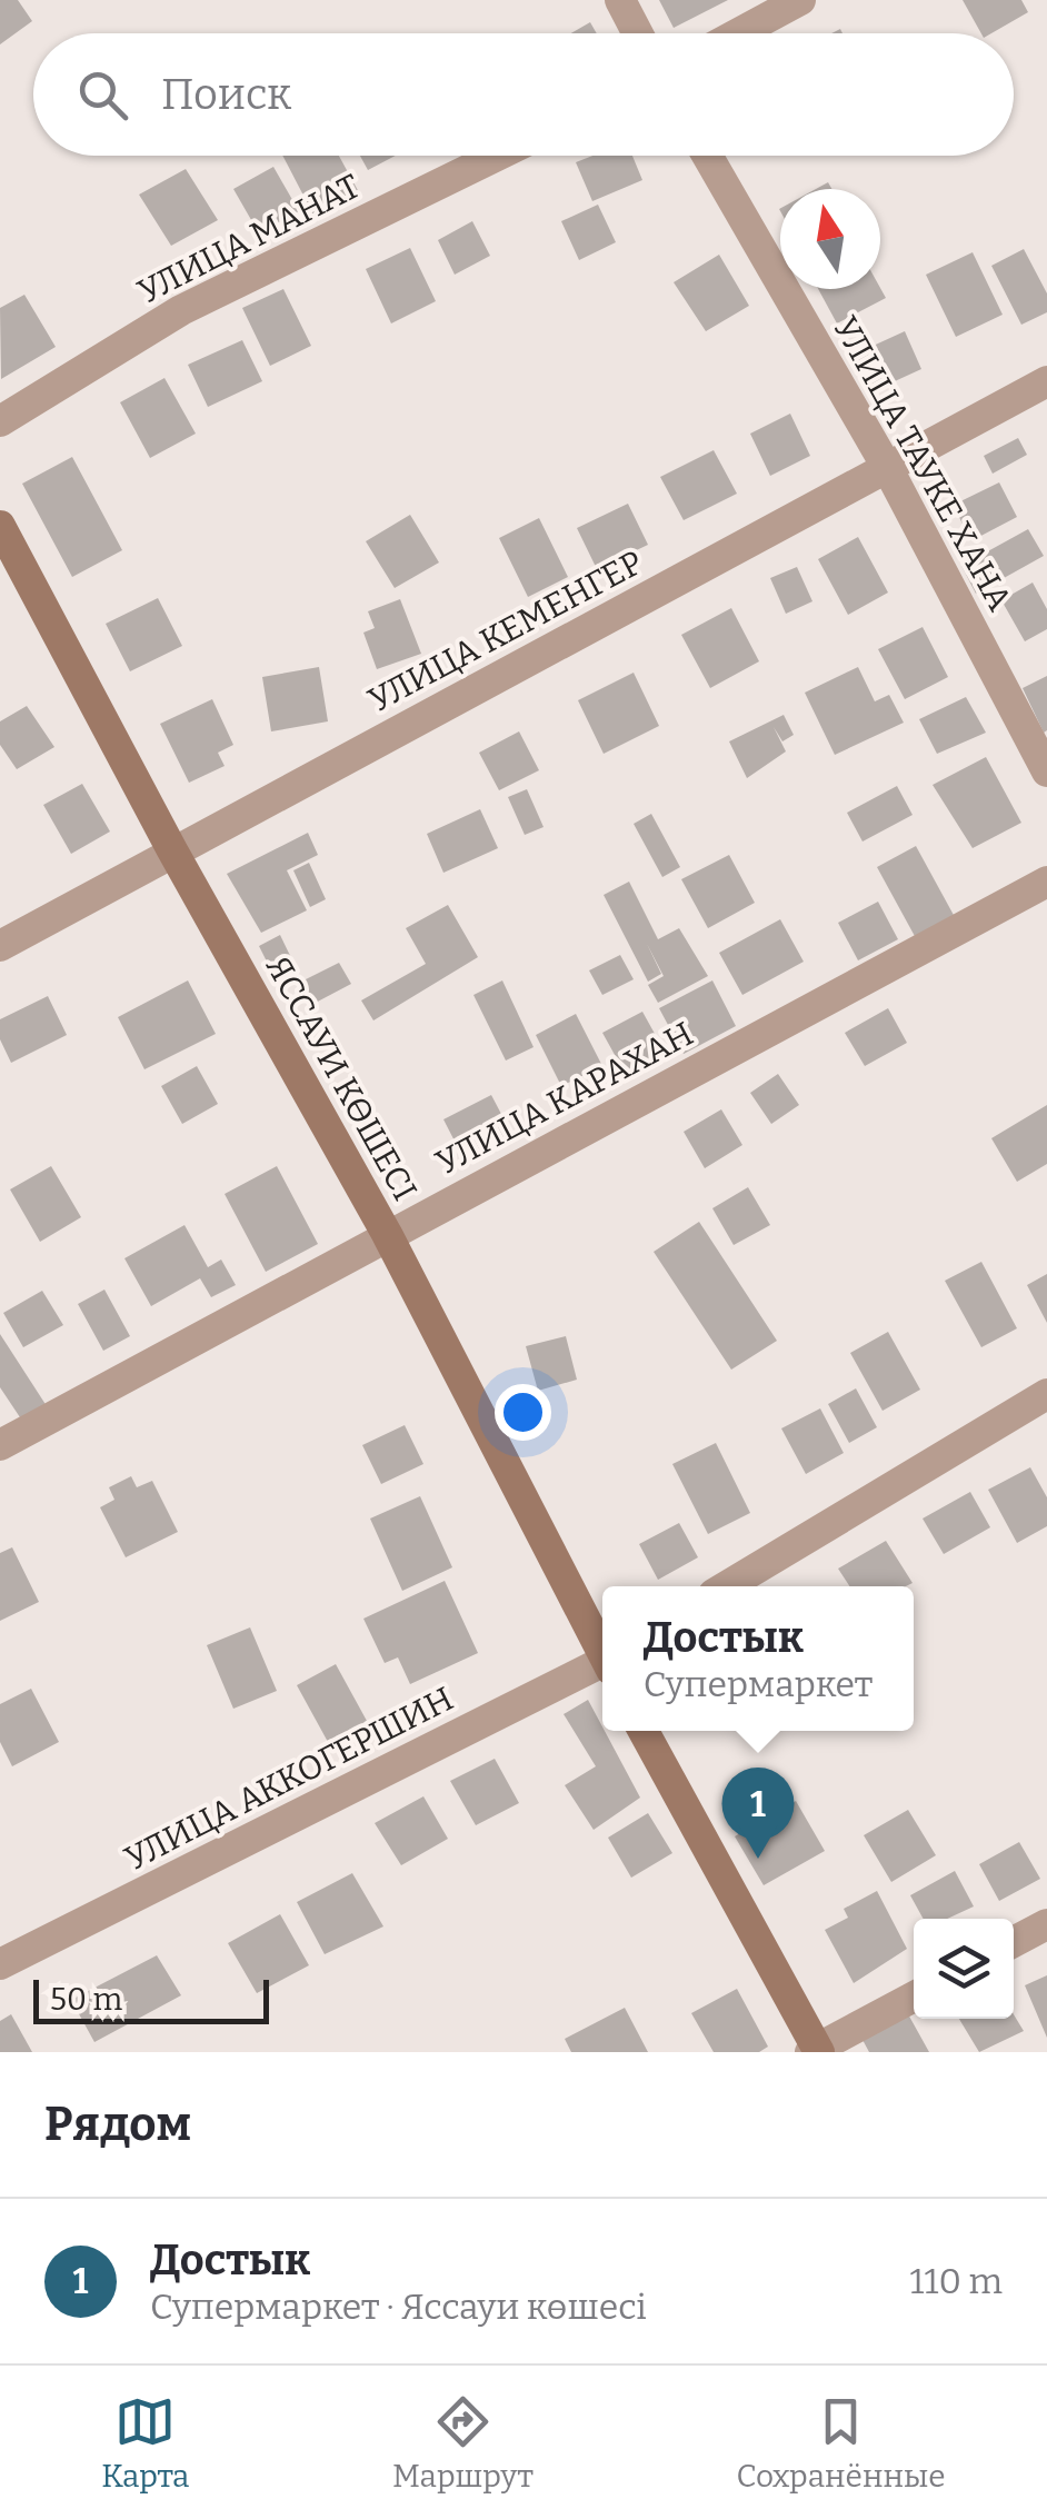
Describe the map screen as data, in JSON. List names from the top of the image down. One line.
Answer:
{"streets":{"main road":["ЯССАУИ КӨШЕСІ"],"street":["УЛИЦА МАНАТ","УЛИЦА ТАУКЕ ХАНА","УЛИЦА КЕМЕНГЕР","УЛИЦА КАРАХАН","УЛИЦА АККОГЕРШИН"]},"crossings":[["УЛИЦА ТАУКЕ ХАНА","УЛИЦА КЕМЕНГЕР"],["УЛИЦА КЕМЕНГЕР","ЯССАУИ КӨШЕСІ"],["ЯССАУИ КӨШЕСІ","УЛИЦА КАРАХАН"]],"scale_bar":"50 m","north":"top","page":{"search":"Поиск","popup":["Достык","Супермаркет"],"pins":"1","scale":"50 m","heading":"Рядом","list":[{"mark":"1","name":"Достык","note":"Супермаркет · Яссауи көшесі","value":"110 m"}],"nav":["Карта","Маршрут","Сохранённые"]}}
